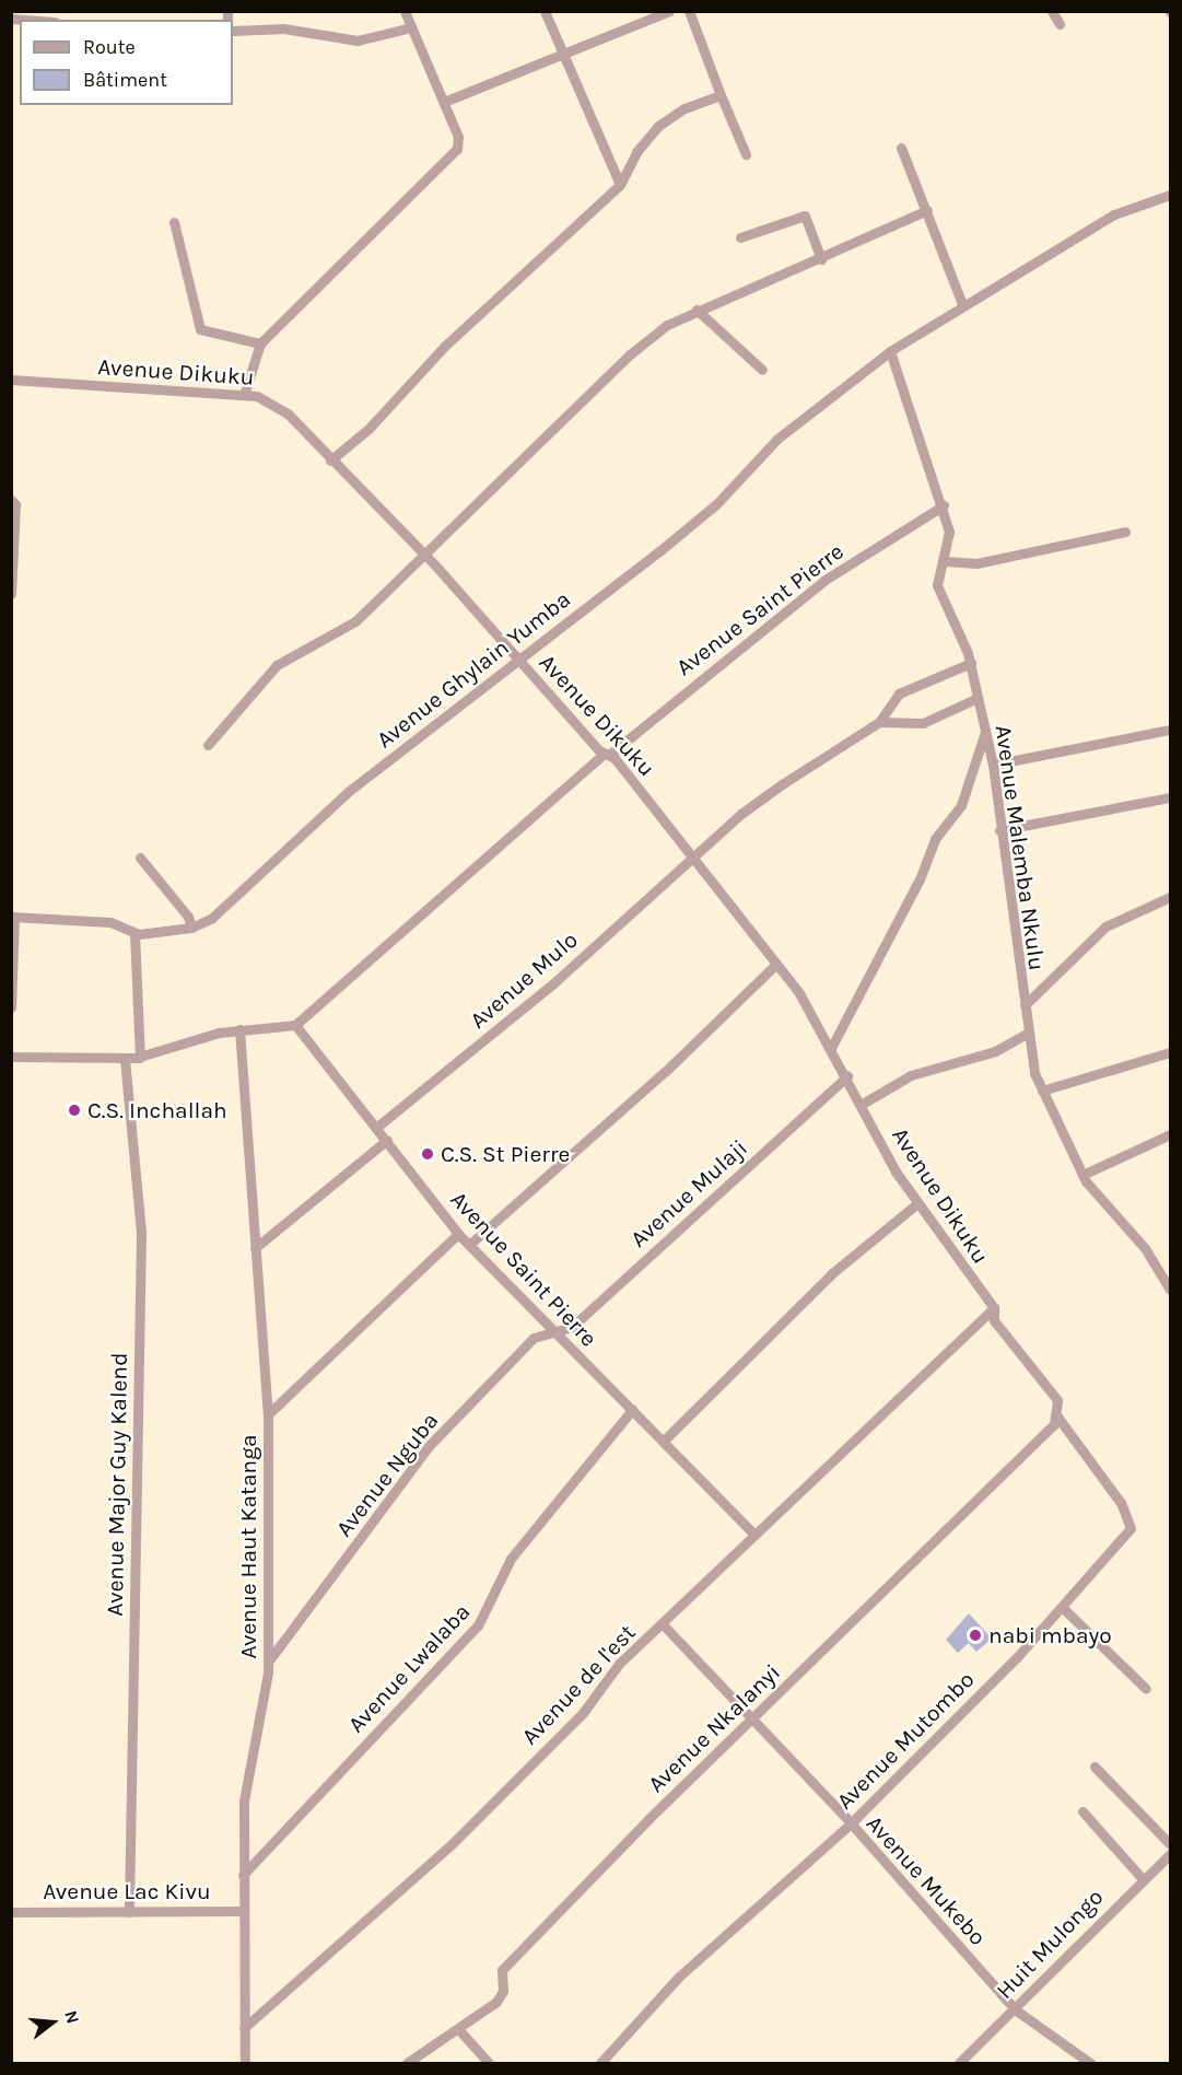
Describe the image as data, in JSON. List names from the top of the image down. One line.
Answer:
{"streets":{"street":["Avenue Dikuku","Avenue Saint Pierre","Avenue Ghylain Yumba","Avenue Malemba Nkulu","Avenue Mulo","Avenue Mulaji","Avenue Nguba","Avenue Major Guy Kalend","Avenue Haut Katanga","Avenue Lwalaba","Avenue de l'est","Avenue Nkalanyi","Avenue Mutombo","Avenue Mukebo","Avenue Lac Kivu","Huit Mulongo"]},"crossings":[["Avenue Dikuku","Avenue Saint Pierre"],["Avenue Dikuku","Avenue Ghylain Yumba"],["Avenue Dikuku","Avenue Mulo"],["Avenue Dikuku","Avenue Mulaji"],["Avenue Dikuku","Avenue de l'est"],["Avenue Dikuku","Avenue Nkalanyi"],["Avenue Dikuku","Avenue Mutombo"],["Avenue Saint Pierre","Avenue Malemba Nkulu"],["Avenue Saint Pierre","Avenue Mulo"],["Avenue Saint Pierre","Avenue Mulaji"],["Avenue Saint Pierre","Avenue Nguba"],["Avenue Saint Pierre","Avenue Lwalaba"],["Avenue Saint Pierre","Avenue de l'est"],["Avenue Ghylain Yumba","Avenue Malemba Nkulu"],["Avenue Mulaji","Avenue Nguba"],["Avenue Nguba","Avenue Haut Katanga"],["Avenue Major Guy Kalend","Avenue Lac Kivu"],["Avenue Haut Katanga","Avenue Lwalaba"],["Avenue Haut Katanga","Avenue de l'est"],["Avenue Haut Katanga","Avenue Lac Kivu"],["Avenue de l'est","Avenue Mukebo"],["Avenue Nkalanyi","Avenue Mutombo"],["Avenue Nkalanyi","Avenue Mukebo"],["Avenue Mutombo","Avenue Mukebo"],["Avenue Mukebo","Huit Mulongo"]],"places":["C.S. Inchallah","C.S. St Pierre","nabi mbayo"],"legend":["Route","Bâtiment"],"north":"right"}
